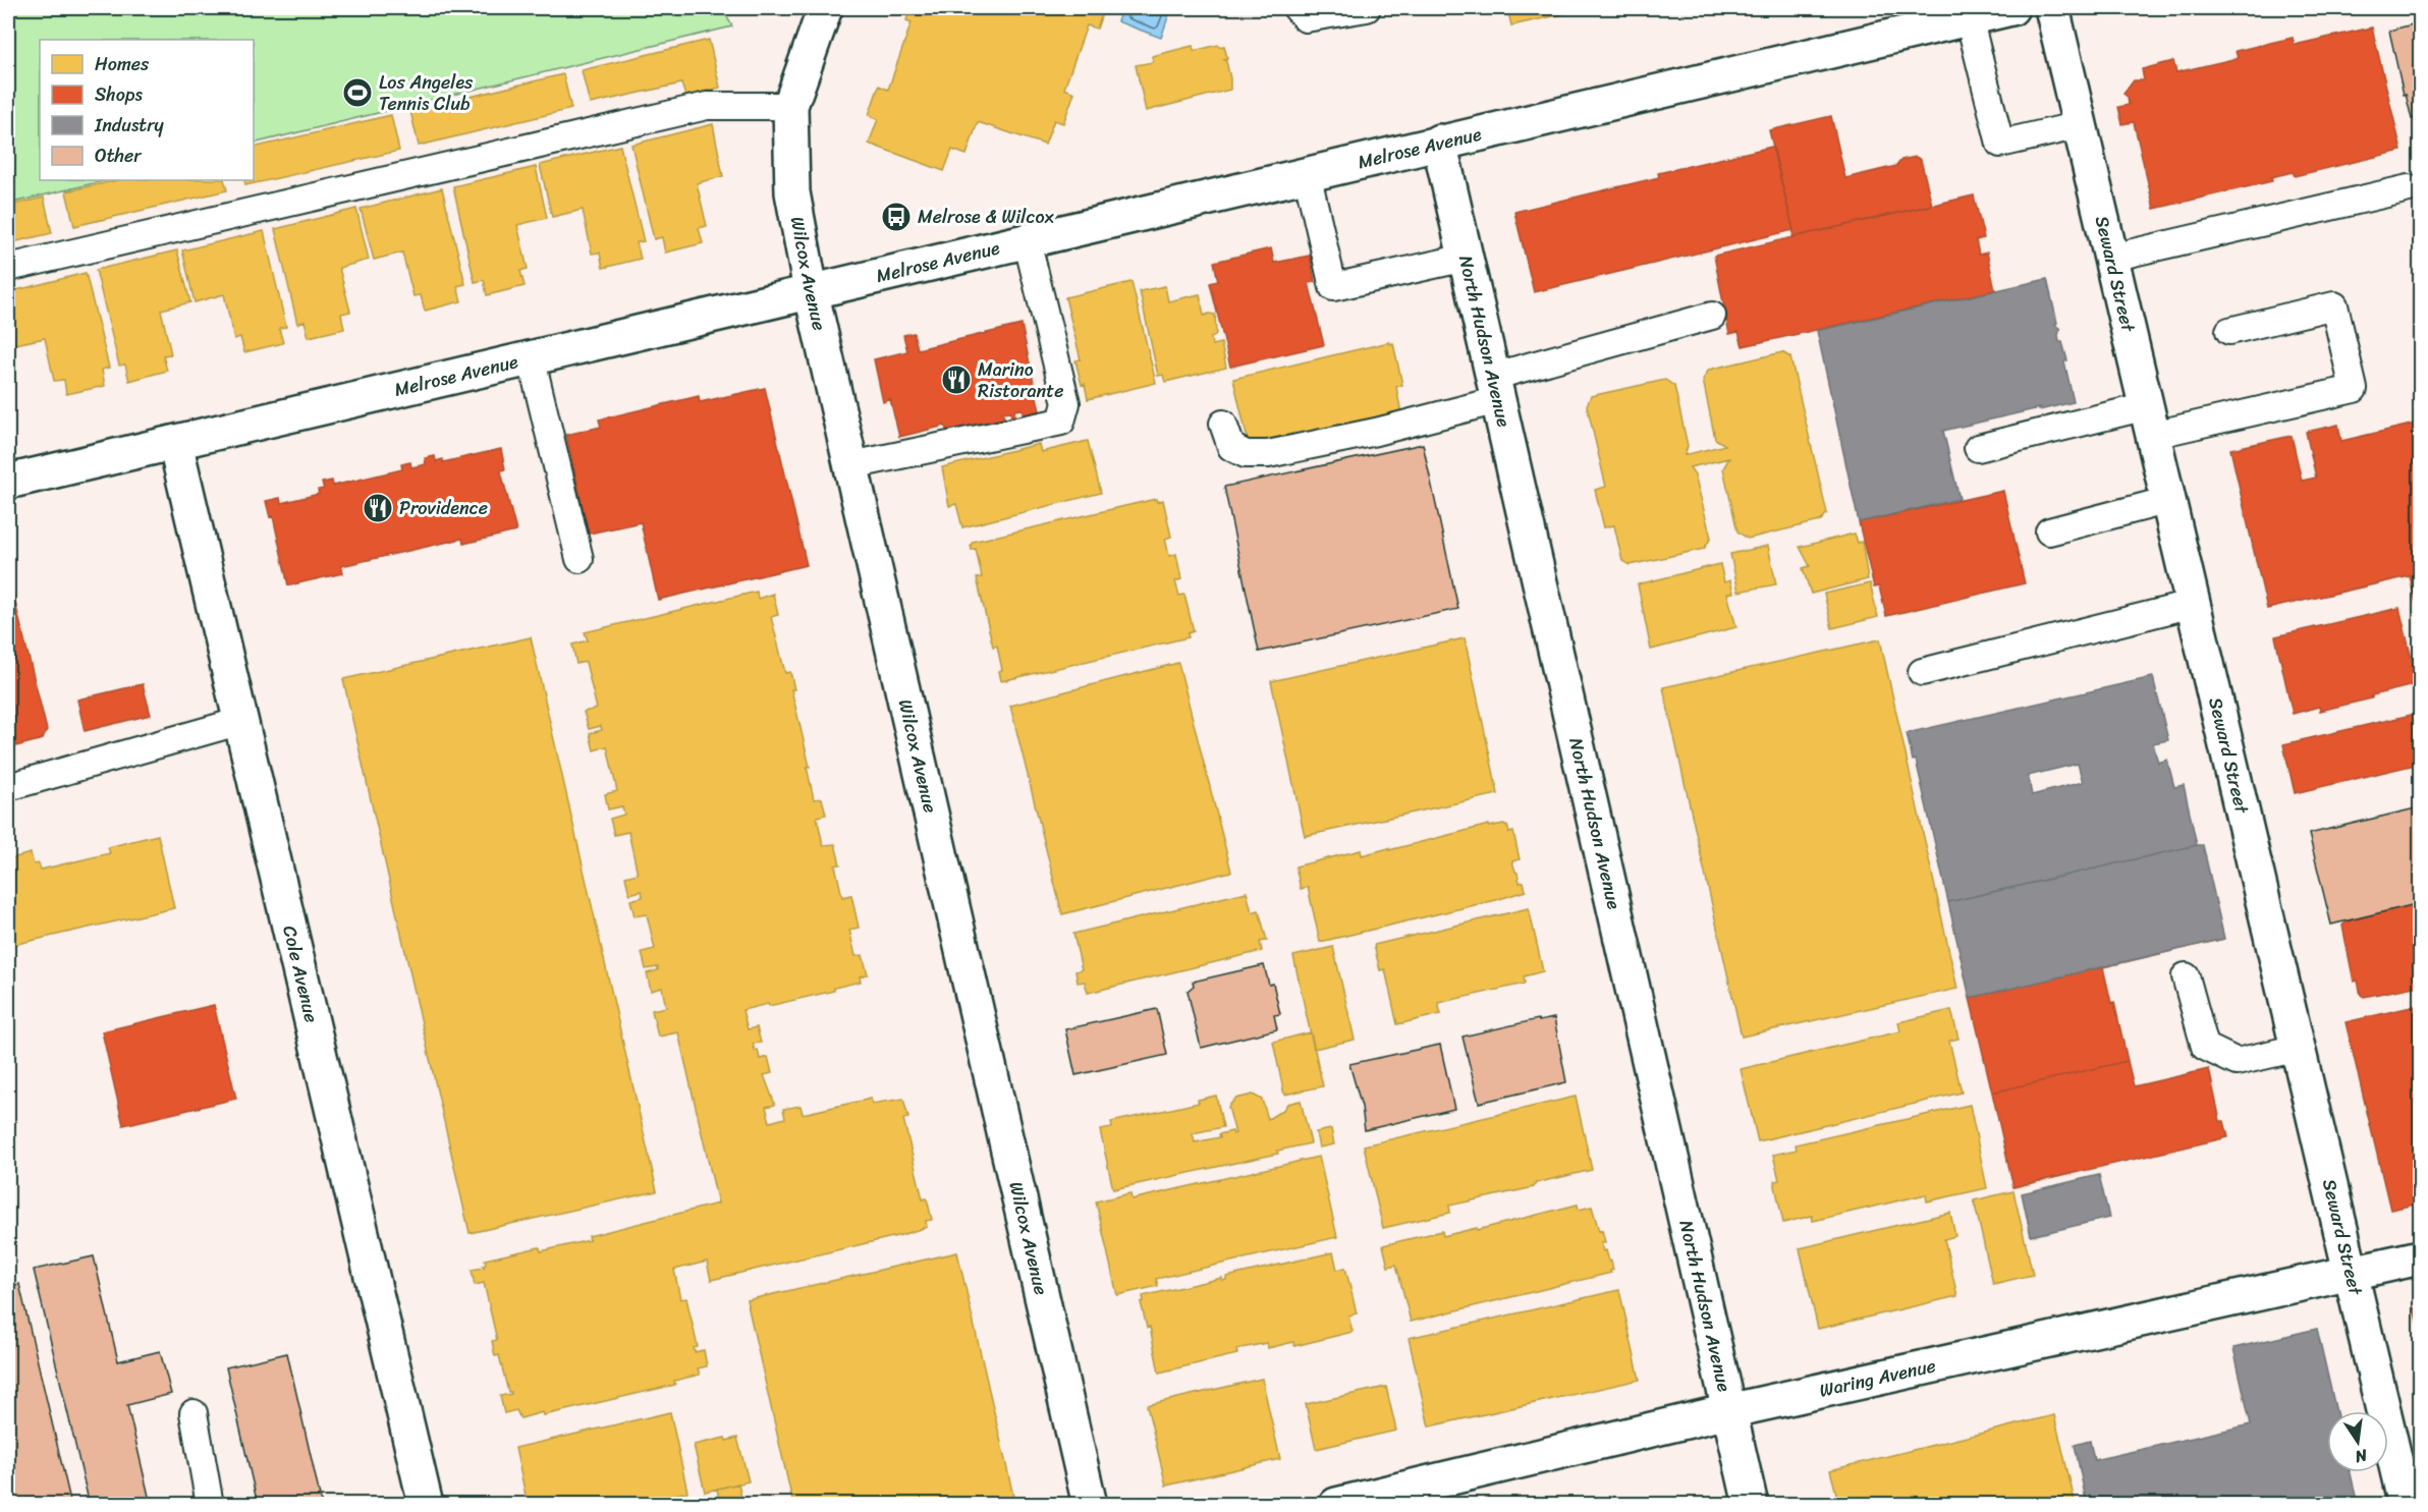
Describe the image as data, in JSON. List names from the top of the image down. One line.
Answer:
{"streets":{"street":["Melrose Avenue","Wilcox Avenue","Seward Street","North Hudson Avenue","Cole Avenue","Waring Avenue"]},"crossings":[["Melrose Avenue","Wilcox Avenue"],["Melrose Avenue","North Hudson Avenue"],["Melrose Avenue","Cole Avenue"],["Seward Street","Waring Avenue"],["North Hudson Avenue","Waring Avenue"]],"places":{"sports":["Los Angeles Tennis Club"],"bus stop":["Melrose & Wilcox"],"restaurant":["Marino Ristorante","Providence"]},"legend":["Homes","Shops","Industry","Other"],"north":"bottom"}
